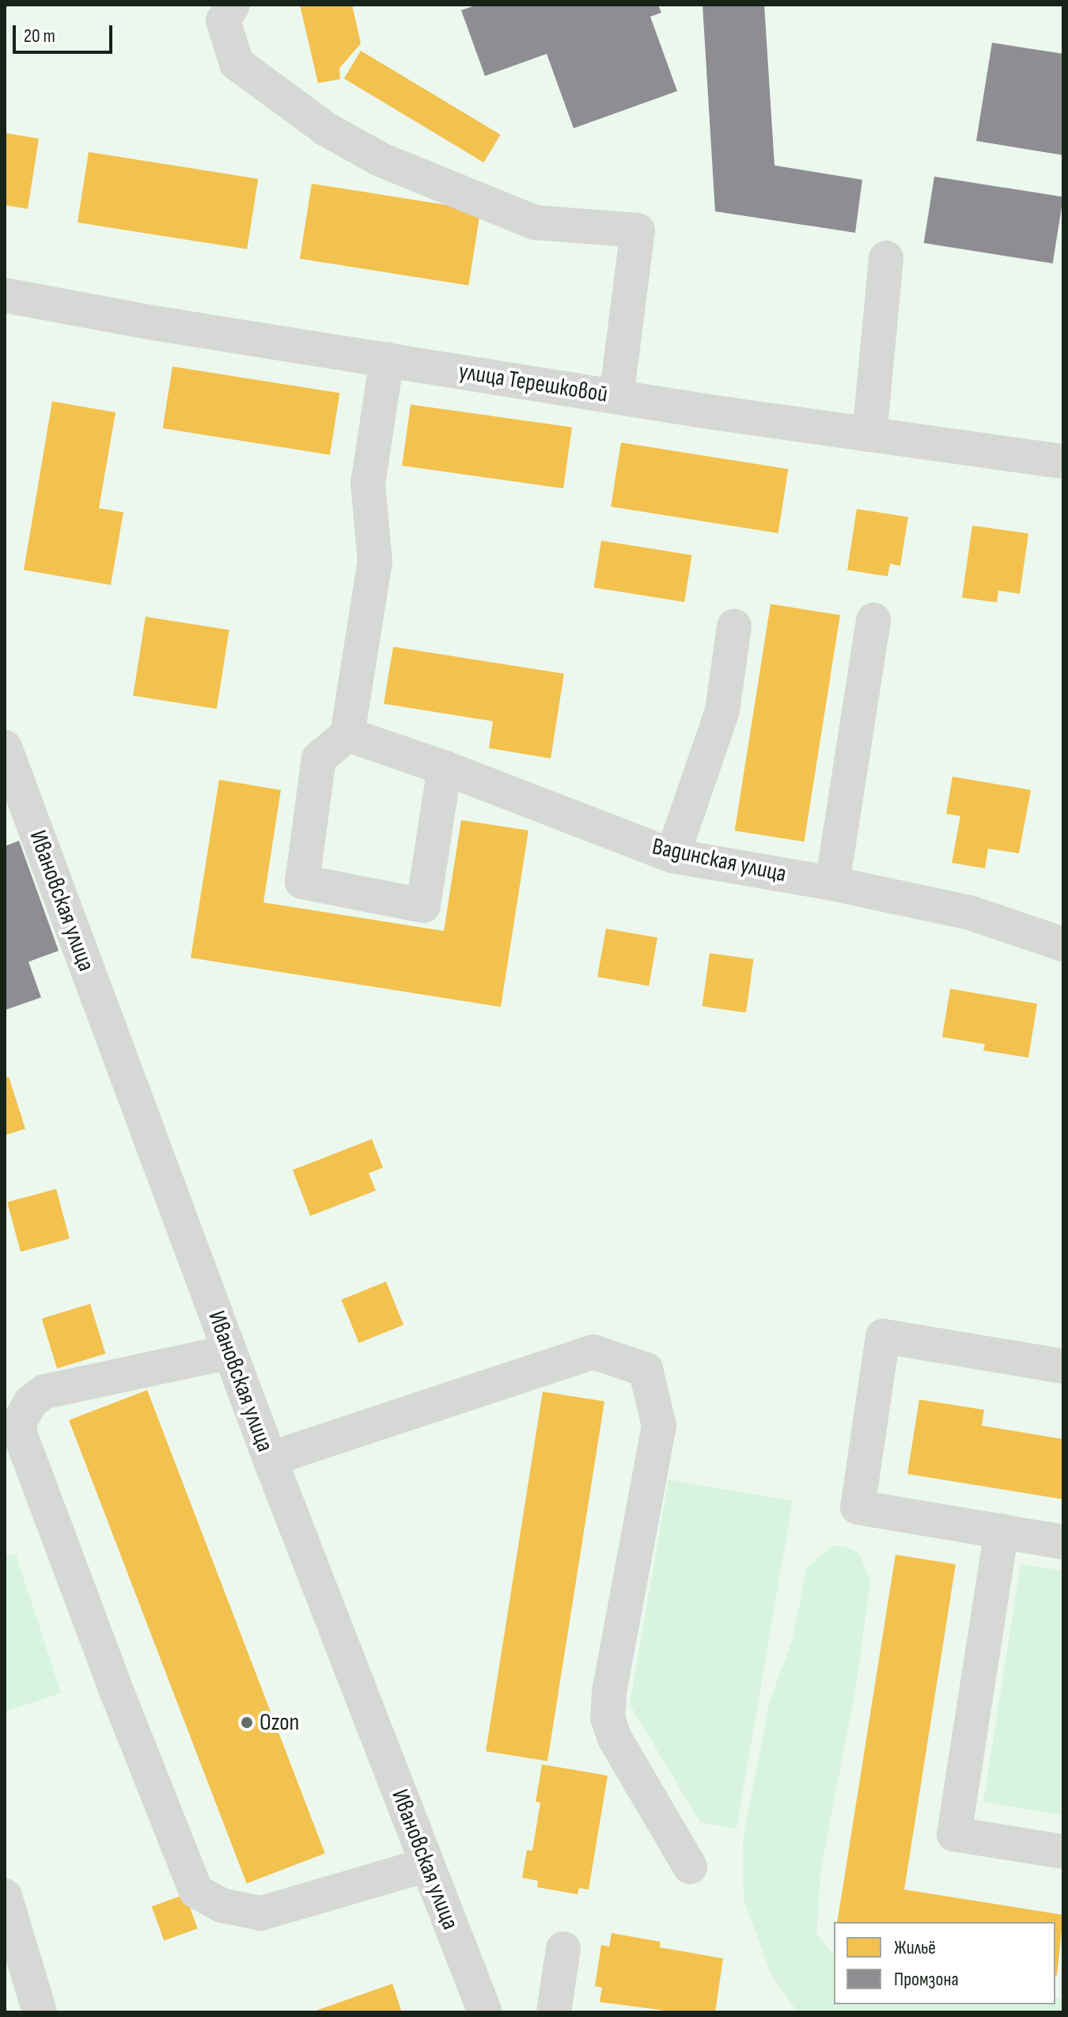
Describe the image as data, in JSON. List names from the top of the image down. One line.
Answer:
{"streets":{"street":["улица Терешковой","Вадинская улица","Ивановская улица"]},"places":["Ozon"],"legend":["Жильё","Промзона"],"scale_bar":"20 m"}
